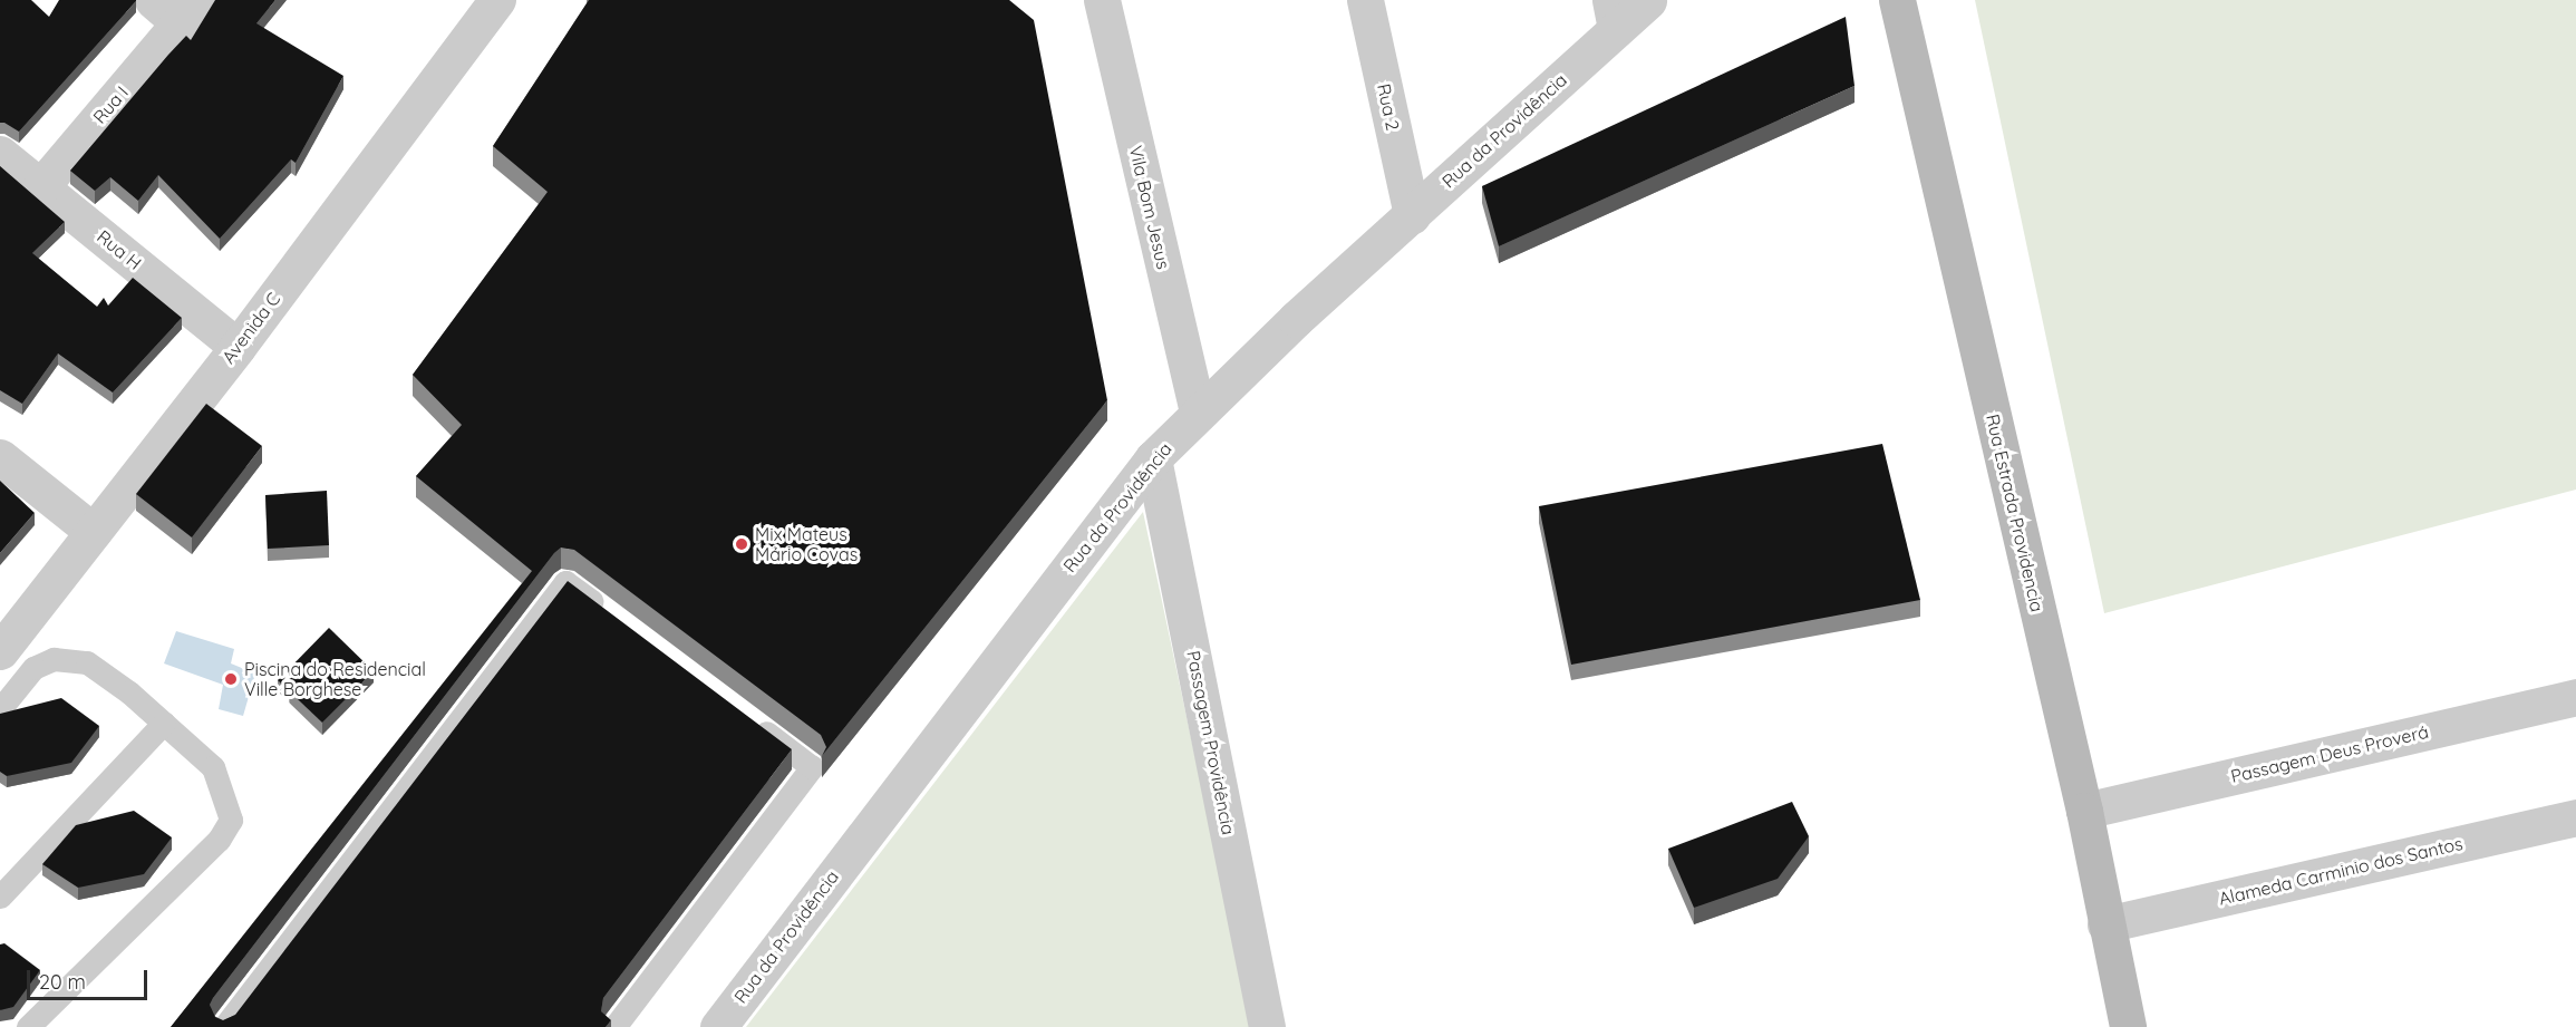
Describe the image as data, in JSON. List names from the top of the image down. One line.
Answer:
{"streets":{"main road":["Rua Estrada Providencia"],"street":["Rua I","Rua 2","Rua da Providência","Vila Bom Jesus","Rua H","Avenida C","Passagem Providência","Passagem Deus Proverá","Alameda Carminio dos Santos"]},"crossings":[["Rua I","Rua H"],["Rua 2","Rua da Providência"],["Rua da Providência","Vila Bom Jesus"],["Rua da Providência","Passagem Providência"],["Rua H","Avenida C"],["Rua Estrada Providencia","Passagem Deus Proverá"],["Rua Estrada Providencia","Alameda Carminio dos Santos"]],"places":["Mix Mateus Mário Covas","Piscina do Residencial Ville Borghese"],"scale_bar":"20 m"}
